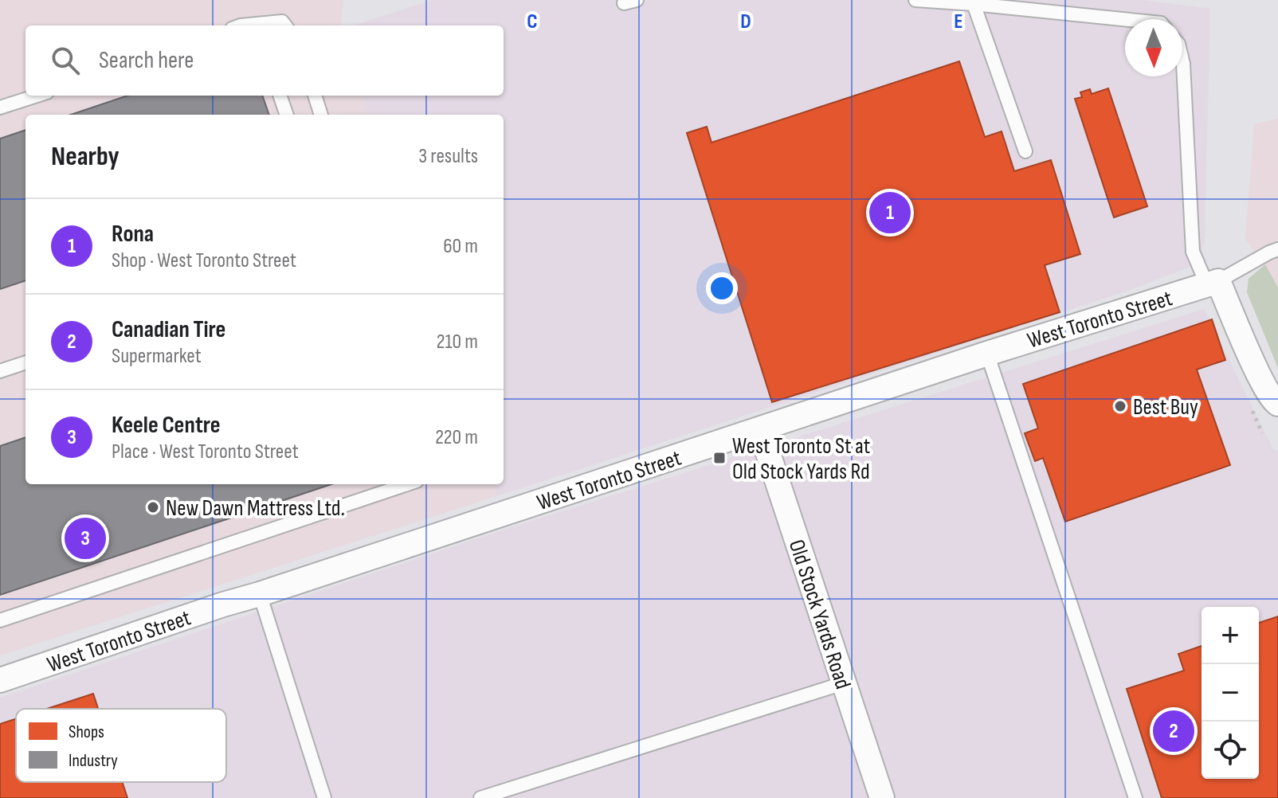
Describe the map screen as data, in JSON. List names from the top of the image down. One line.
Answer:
{"streets":{"street":["West Toronto Street","Old Stock Yards Road"]},"crossings":[["West Toronto Street","Old Stock Yards Road"]],"places":{"other":["Best Buy","New Dawn Mattress Ltd."],"transit":["West Toronto St at Old Stock Yards Rd"]},"legend":["Shops","Industry"],"north":"bottom","page":{"search":"Search here","heading":["Nearby","3 results"],"pins":["1","3","2"],"list":[{"mark":"1","name":"Rona","note":"Shop · West Toronto Street","value":"60 m"},{"mark":"2","name":"Canadian Tire","note":"Supermarket","value":"210 m"},{"mark":"3","name":"Keele Centre","note":"Place · West Toronto Street","value":"220 m"}],"map_buttons":["+","−"]},"grid":{"columns":["C","D","E"]}}
